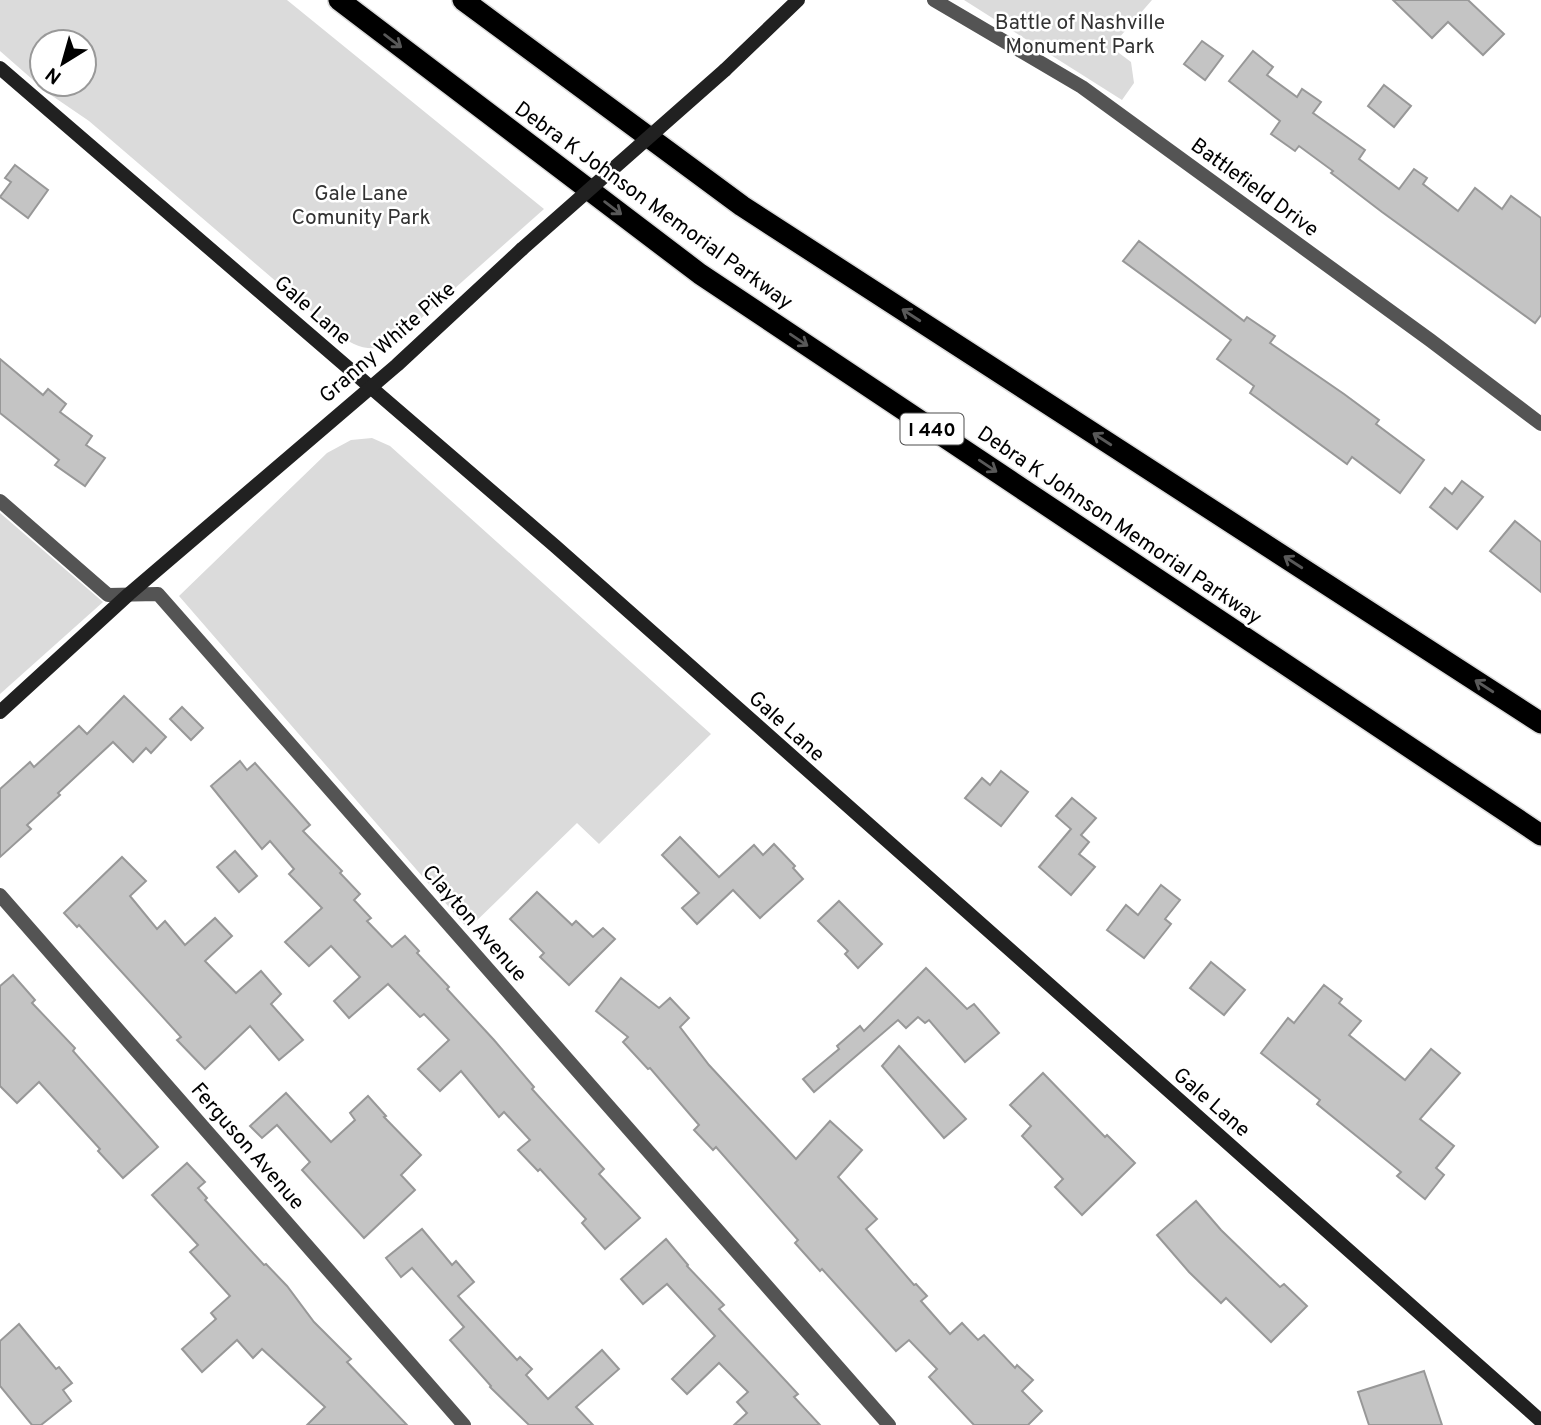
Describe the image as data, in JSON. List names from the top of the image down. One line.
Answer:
{"streets":{"highway":["Debra K Johnson Memorial Parkway","I 440"],"street":["Battlefield Drive","Gale Lane","Granny White Pike","Clayton Avenue","Ferguson Avenue"]},"crossings":[["Gale Lane","Granny White Pike"],["Granny White Pike","Clayton Avenue"]],"parks":["Battle of Nashville Monument Park","Gale Lane Comunity Park"],"north":"bottom left"}
